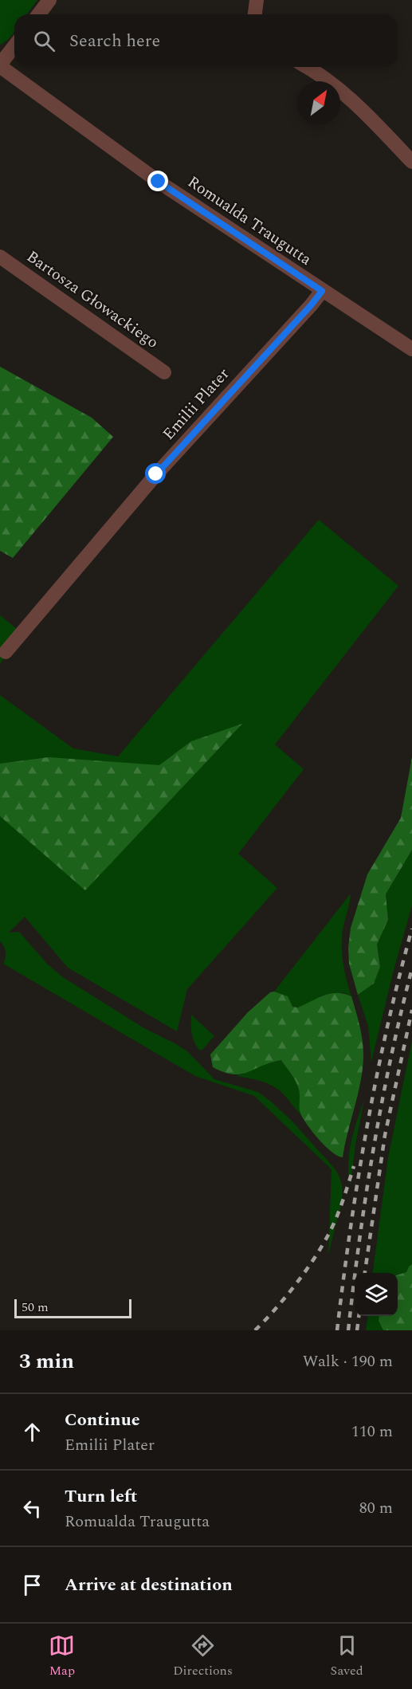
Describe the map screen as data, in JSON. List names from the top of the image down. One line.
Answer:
{"streets":{"street":["Romualda Traugutta","Bartosza Głowackiego","Emilii Plater"]},"crossings":[["Romualda Traugutta","Emilii Plater"]],"scale_bar":"50 m","north":"top right","page":{"search":"Search here","scale":"50 m","heading":["3 min","Walk · 190 m"],"list":[["Continue","Emilii Plater","110 m"],["Turn left","Romualda Traugutta","80 m"],"Arrive at destination"],"nav":["Map","Directions","Saved"]}}
